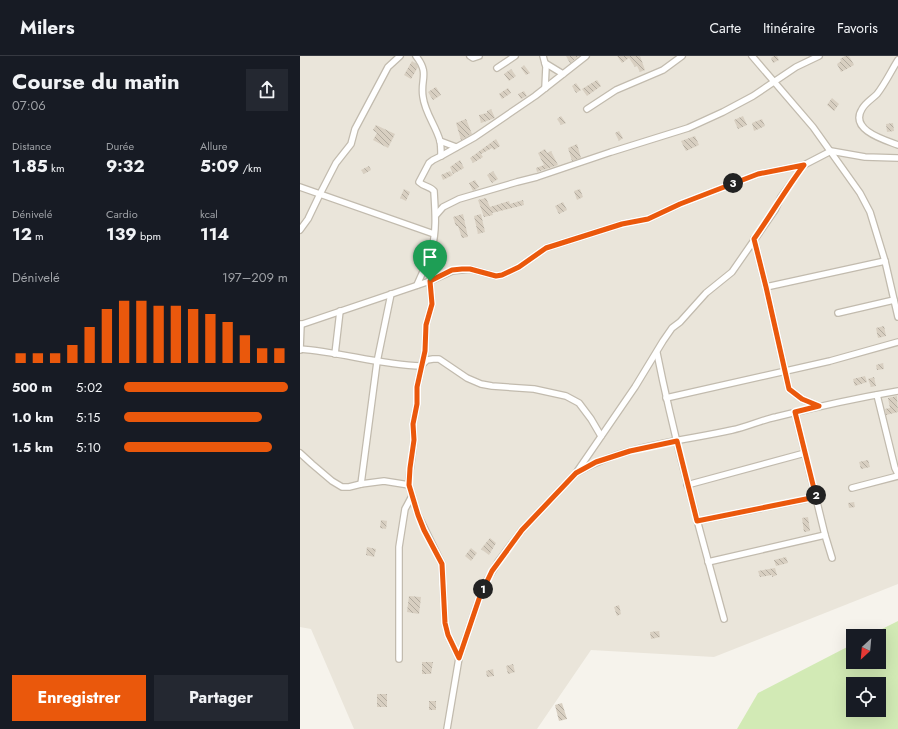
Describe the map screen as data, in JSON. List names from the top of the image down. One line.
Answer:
{"north":"bottom left","page":{"header":"Milers","nav":["Carte","Itinéraire","Favoris"],"heading":["Course du matin","07:06"],"stats":[["Distance","1.85 km"],["Durée","9:32"],["Allure","5:09 /km"],["Dénivelé","12 m"],["Cardio","139 bpm"],["kcal","114"]],"pins":["3","2","1"],"chart":["Dénivelé","197–209 m"],"list":[{"name":"500 m","note":"5:02"},{"name":"1.0 km","note":"5:15"},{"name":"1.5 km","note":"5:10"}],"buttons":["Enregistrer","Partager"]}}
